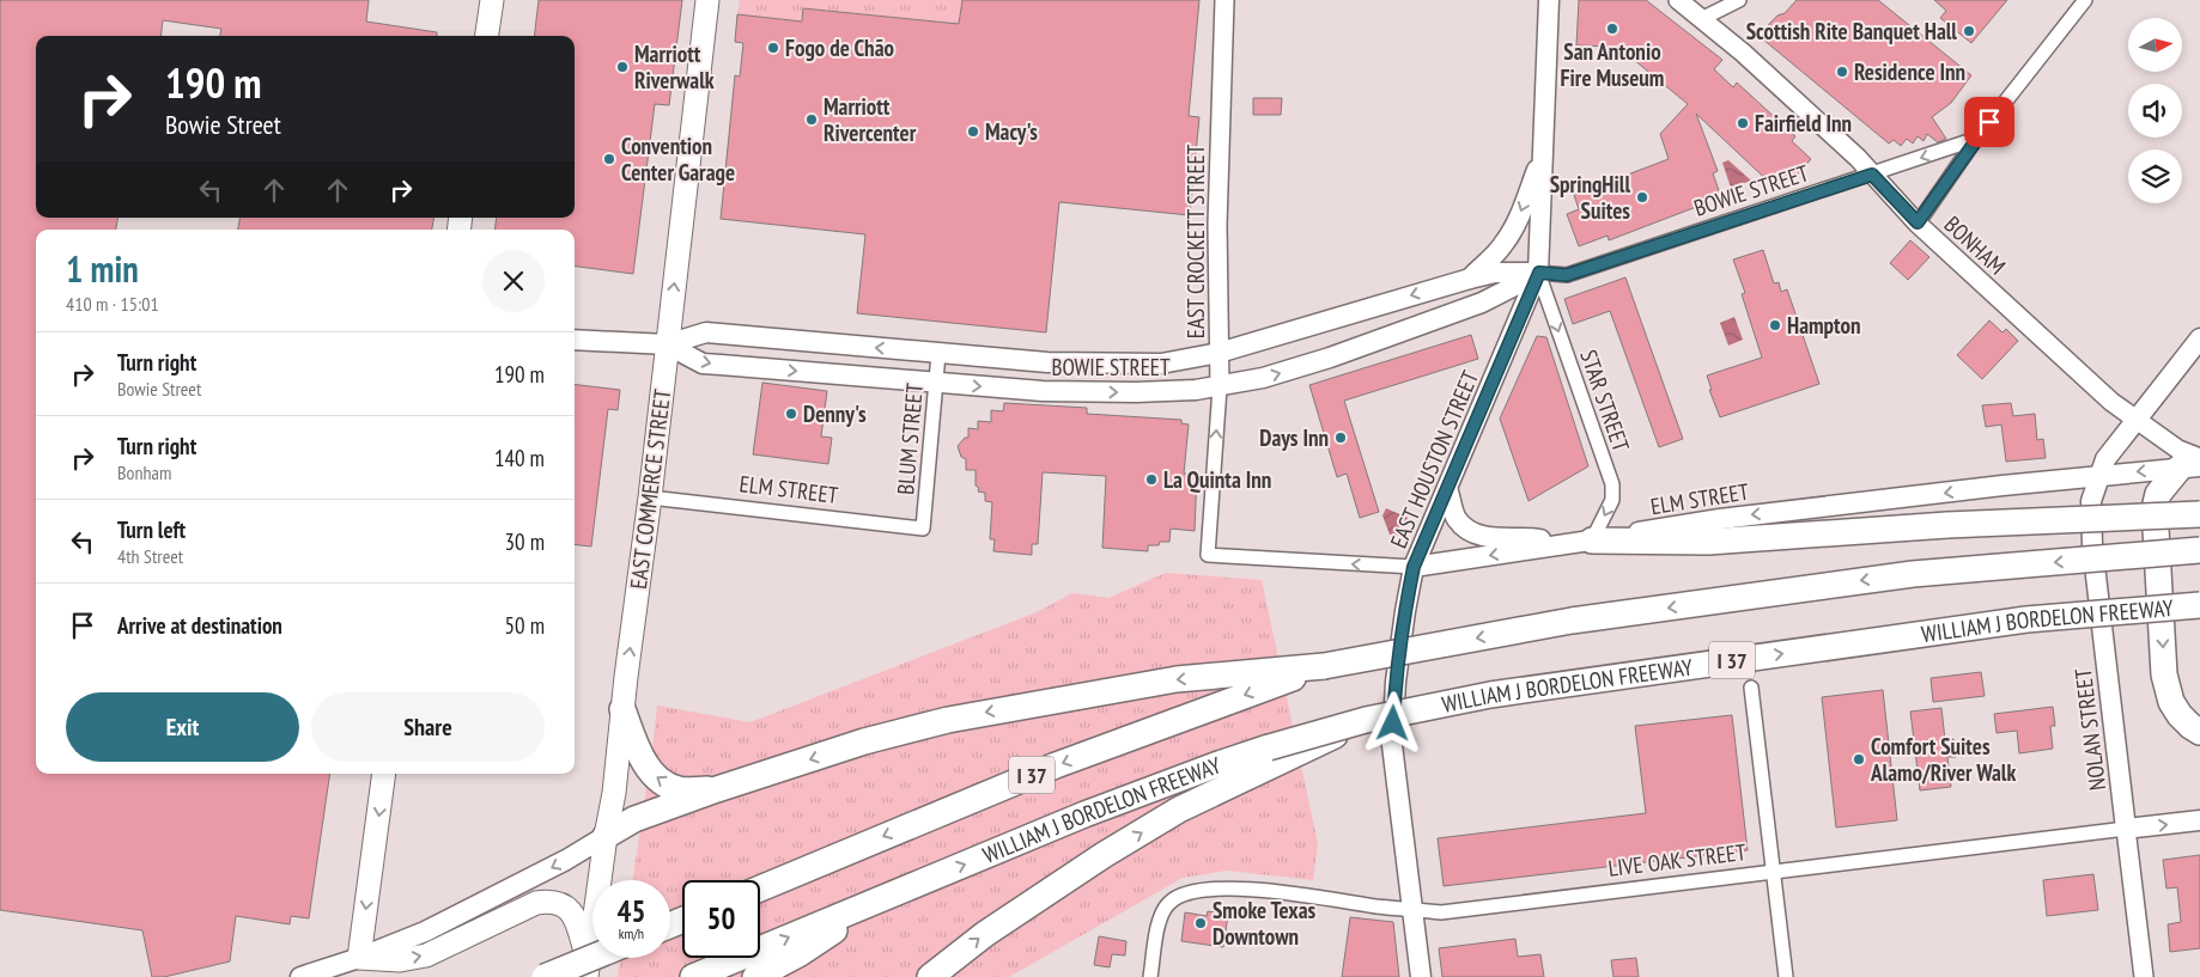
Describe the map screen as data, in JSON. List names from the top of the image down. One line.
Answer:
{"streets":{"highway":["WILLIAM J BORDELON FREEWAY","I 37"],"main road":["BOWIE STREET","EAST HOUSTON STREET","EAST COMMERCE STREET","ELM STREET","NOLAN STREET","LIVE OAK STREET"],"street":["EAST CROCKETT STREET","BONHAM","STAR STREET","BLUM STREET"]},"crossings":[["BOWIE STREET","EAST CROCKETT STREET"],["BOWIE STREET","BONHAM"],["BOWIE STREET","STAR STREET"],["BOWIE STREET","BLUM STREET"],["BOWIE STREET","EAST HOUSTON STREET"],["BOWIE STREET","EAST COMMERCE STREET"],["EAST CROCKETT STREET","ELM STREET"],["BONHAM","ELM STREET"],["BONHAM","NOLAN STREET"],["STAR STREET","EAST HOUSTON STREET"],["STAR STREET","ELM STREET"],["BLUM STREET","ELM STREET"],["EAST HOUSTON STREET","ELM STREET"],["EAST HOUSTON STREET","LIVE OAK STREET"],["EAST COMMERCE STREET","ELM STREET"],["ELM STREET","NOLAN STREET"],["NOLAN STREET","LIVE OAK STREET"]],"one_way":["STAR STREET","EAST COMMERCE STREET","ELM STREET"],"places":["San Antonio Fire Museum","Scottish Rite Banquet Hall","Fogo de Chão","Marriott Riverwalk","Residence Inn","Marriott Rivercenter","Fairfield Inn","Macy's","Convention Center Garage","SpringHill Suites","Hampton","Denny's","Days Inn","La Quinta Inn","Comfort Suites Alamo/River Walk","Smoke Texas Downtown"],"north":"right","page":{"turn":["190 m","Bowie Street"],"heading":["1 min","410 m · 15:01"],"list":[{"name":"Turn right","note":"Bowie Street","value":"190 m"},{"name":"Turn right","note":"Bonham","value":"140 m"},{"name":"Turn left","note":"4th Street","value":"30 m"},{"name":"Arrive at destination","value":"50 m"}],"buttons":["Exit","Share"],"speed":"45 km/h","limit":"50"}}
